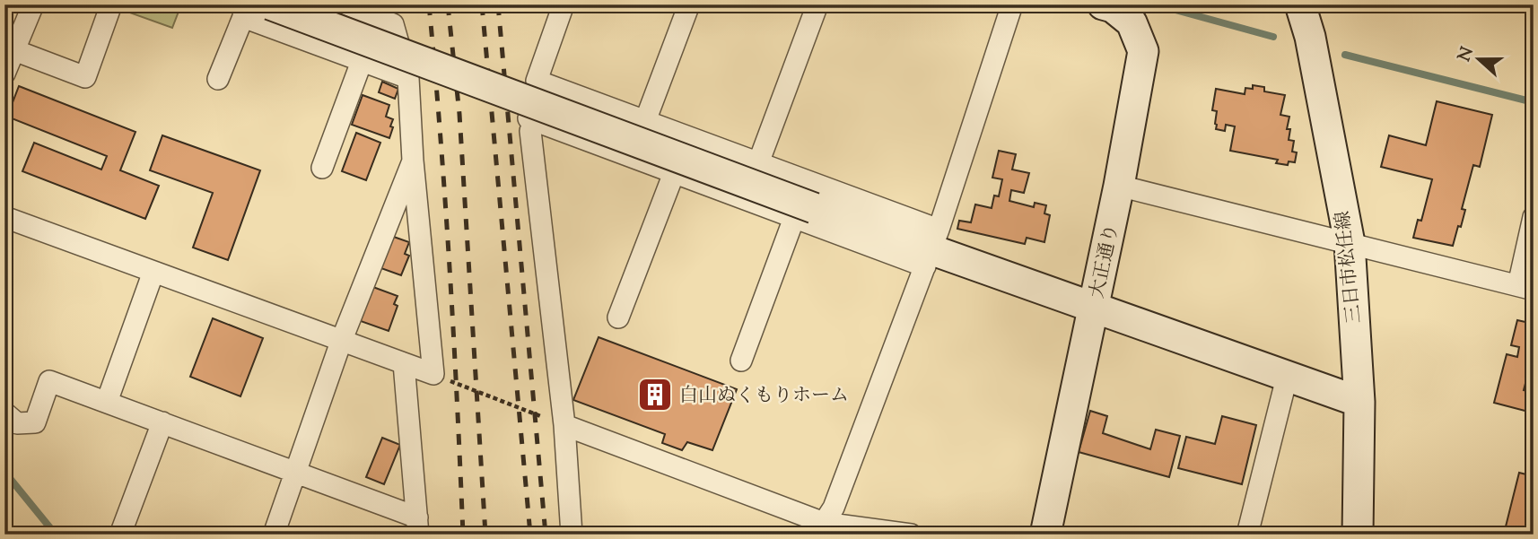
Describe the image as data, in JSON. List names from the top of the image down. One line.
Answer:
{"streets":{"street":["大正通り","三日市松任線"]},"places":{"building":["白山ぬくもりホーム"]},"north":"left"}
